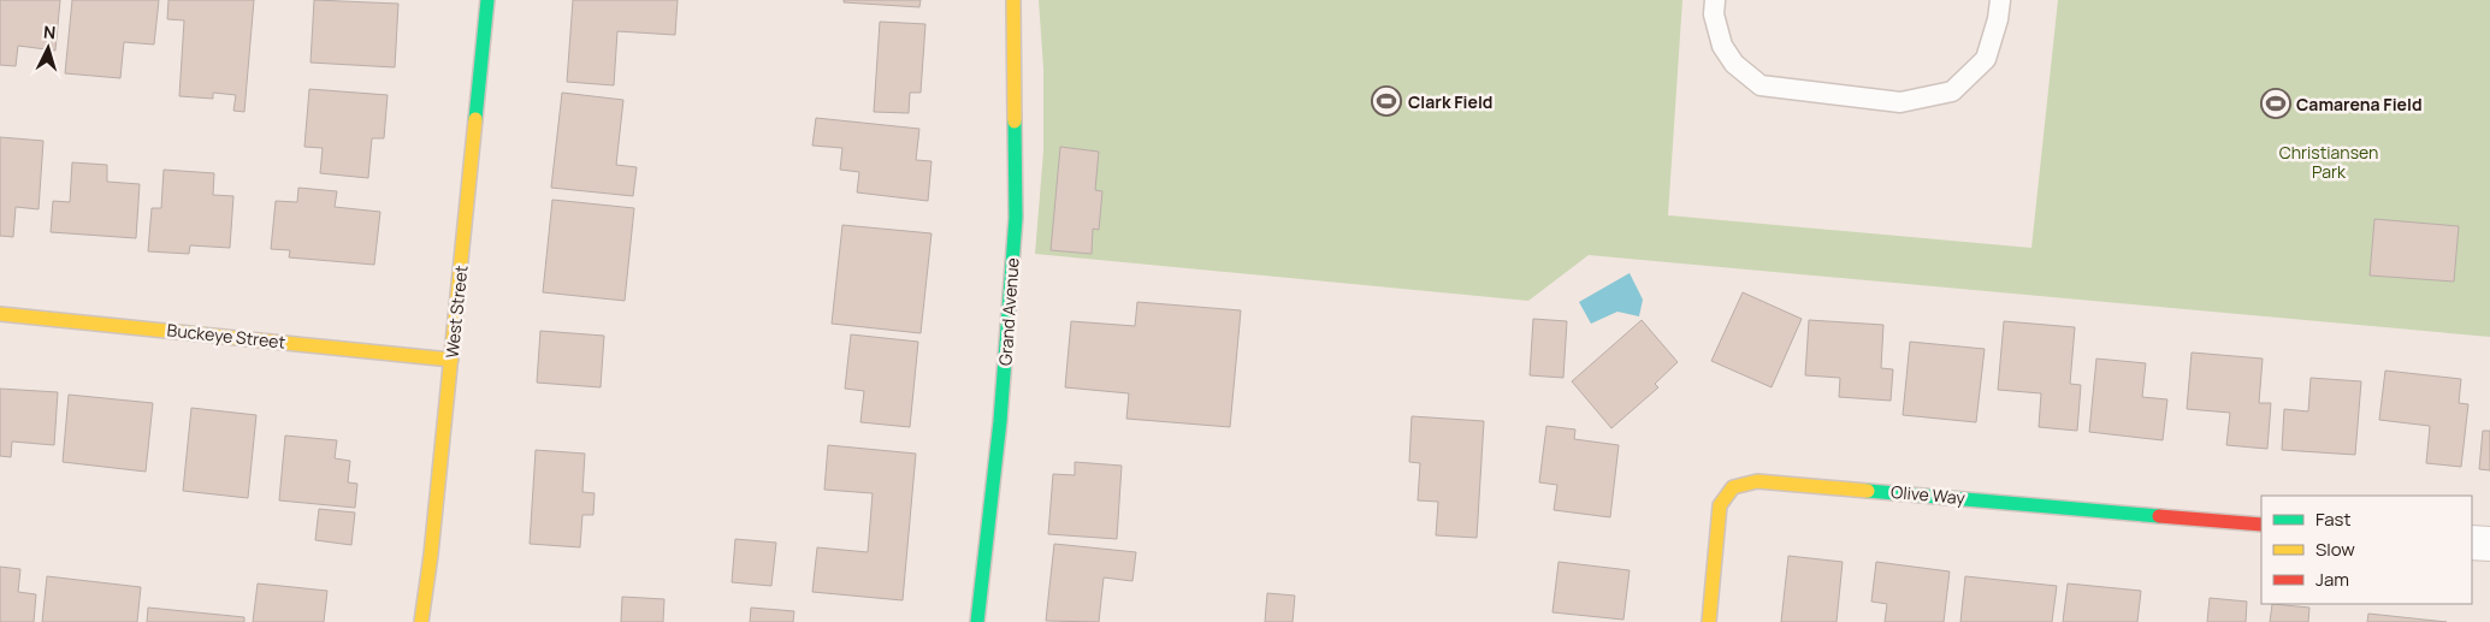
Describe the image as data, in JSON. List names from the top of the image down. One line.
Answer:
{"streets":{"street":["West Street","Grand Avenue","Buckeye Street","Olive Way"]},"crossings":[["West Street","Buckeye Street"]],"parks":["Christiansen Park"],"places":{"sports":["Clark Field","Camarena Field"]},"legend":["Fast","Slow","Jam"],"north":"top"}
